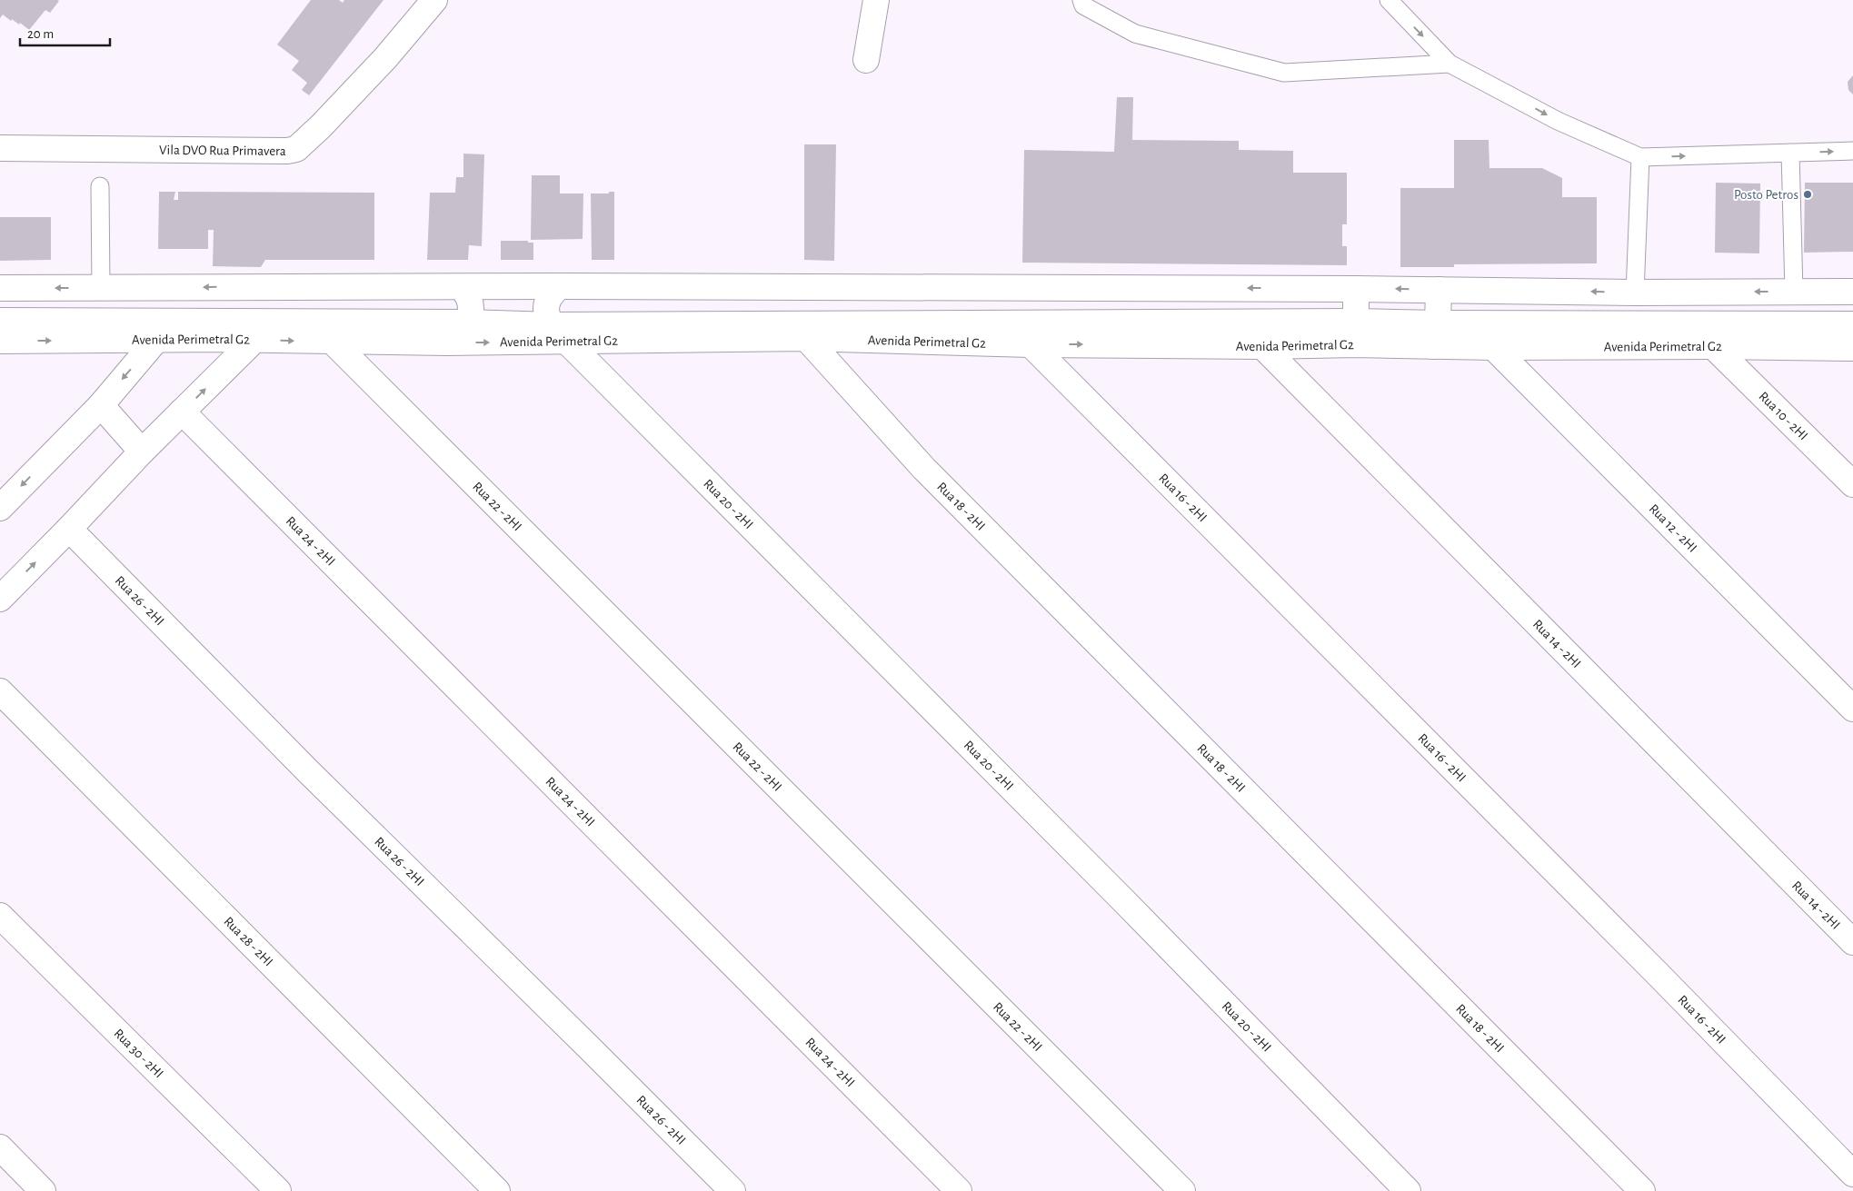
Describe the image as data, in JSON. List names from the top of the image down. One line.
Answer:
{"streets":{"street":["Vila DVO Rua Primavera","Avenida Perimetral G2","Rua 10 - 2HI","Rua 16 - 2HI","Rua 20 - 2HI","Rua 22 - 2HI","Rua 18 - 2HI","Rua 12 - 2HI","Rua 24 - 2HI","Rua 26 - 2HI","Rua 14 - 2HI","Rua 28 - 2HI","Rua 30 - 2HI"]},"crossings":[["Avenida Perimetral G2","Rua 10 - 2HI"],["Avenida Perimetral G2","Rua 16 - 2HI"],["Avenida Perimetral G2","Rua 20 - 2HI"],["Avenida Perimetral G2","Rua 22 - 2HI"],["Avenida Perimetral G2","Rua 18 - 2HI"],["Avenida Perimetral G2","Rua 12 - 2HI"],["Avenida Perimetral G2","Rua 14 - 2HI"]],"places":["Posto Petros"],"scale_bar":"20 m"}
